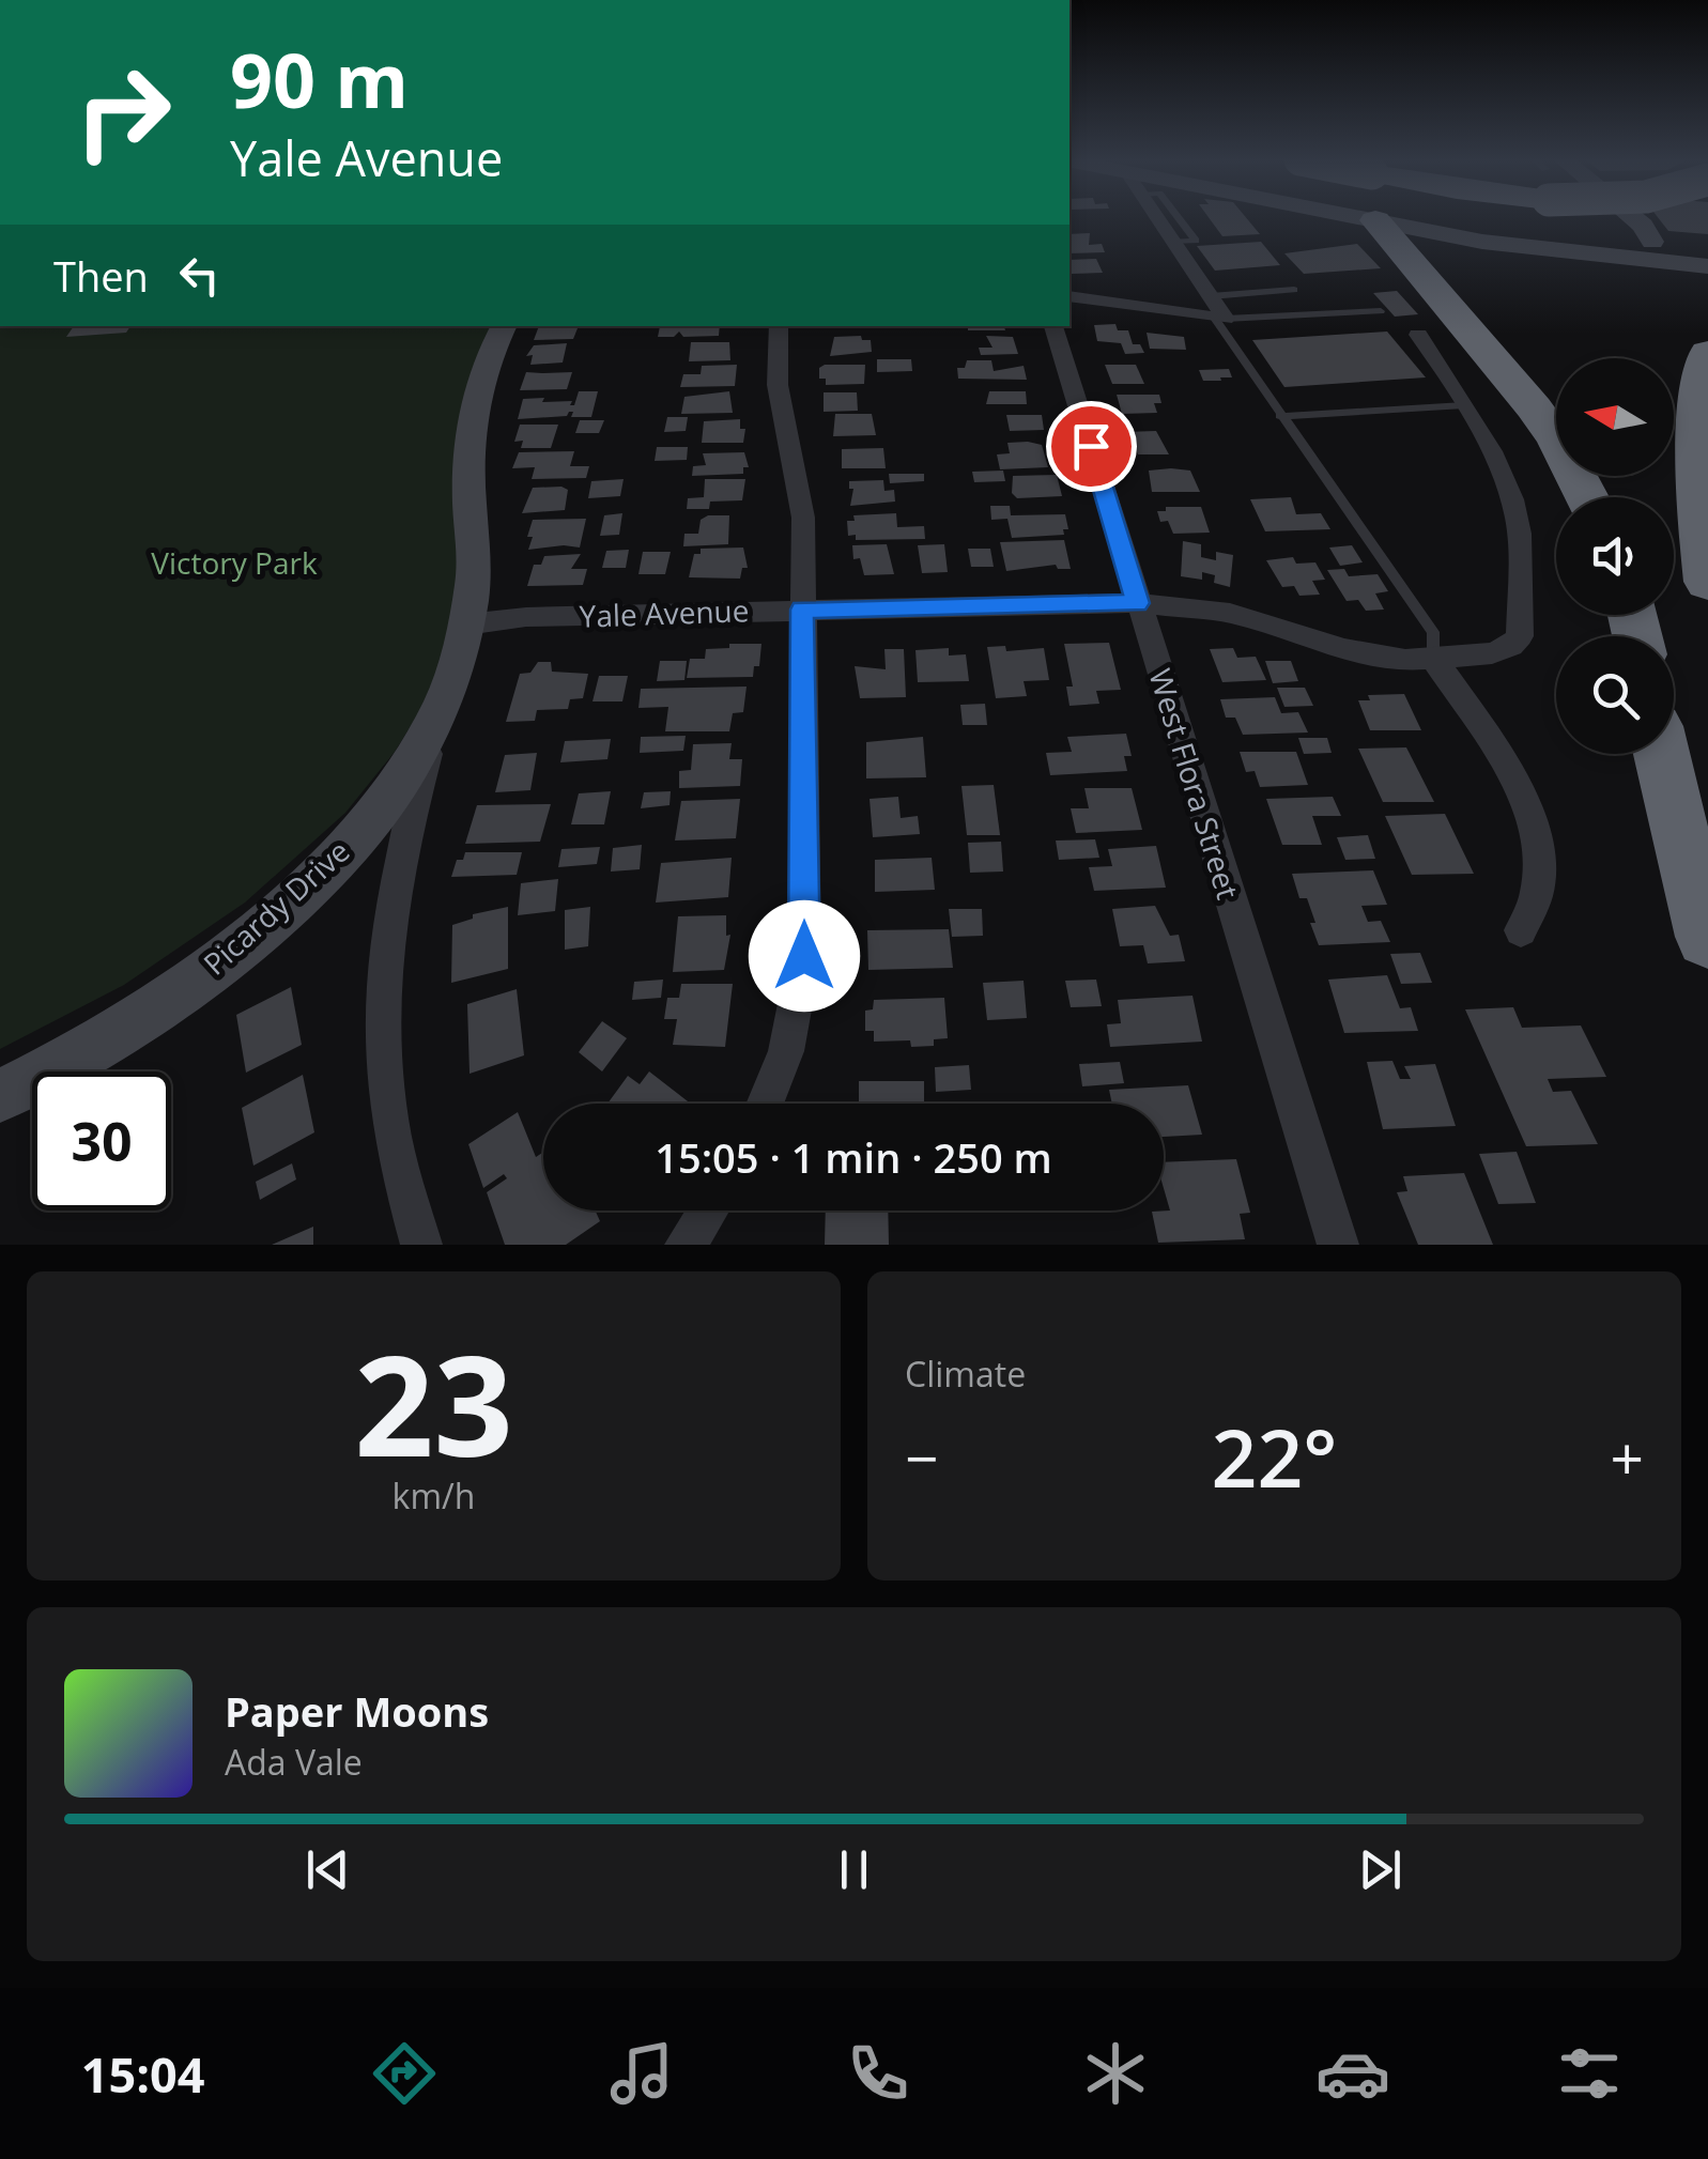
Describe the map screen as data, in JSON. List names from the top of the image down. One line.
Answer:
{"streets":{"main road":["Picardy Drive"],"street":["Yale Avenue","West Flora Street"]},"crossings":[["Yale Avenue","West Flora Street"],["Yale Avenue","Picardy Drive"]],"parks":["Victory Park"],"north":"left","page":{"turn":["90 m","Yale Avenue"],"then":"Then","limit":"30","trip":"15:05 · 1 min · 250 m","tile":[["23","km/h"],"Climate"],"heat":["−","22°","+"],"song":["Paper Moons","Ada Vale"],"tabs":"15:04"}}
